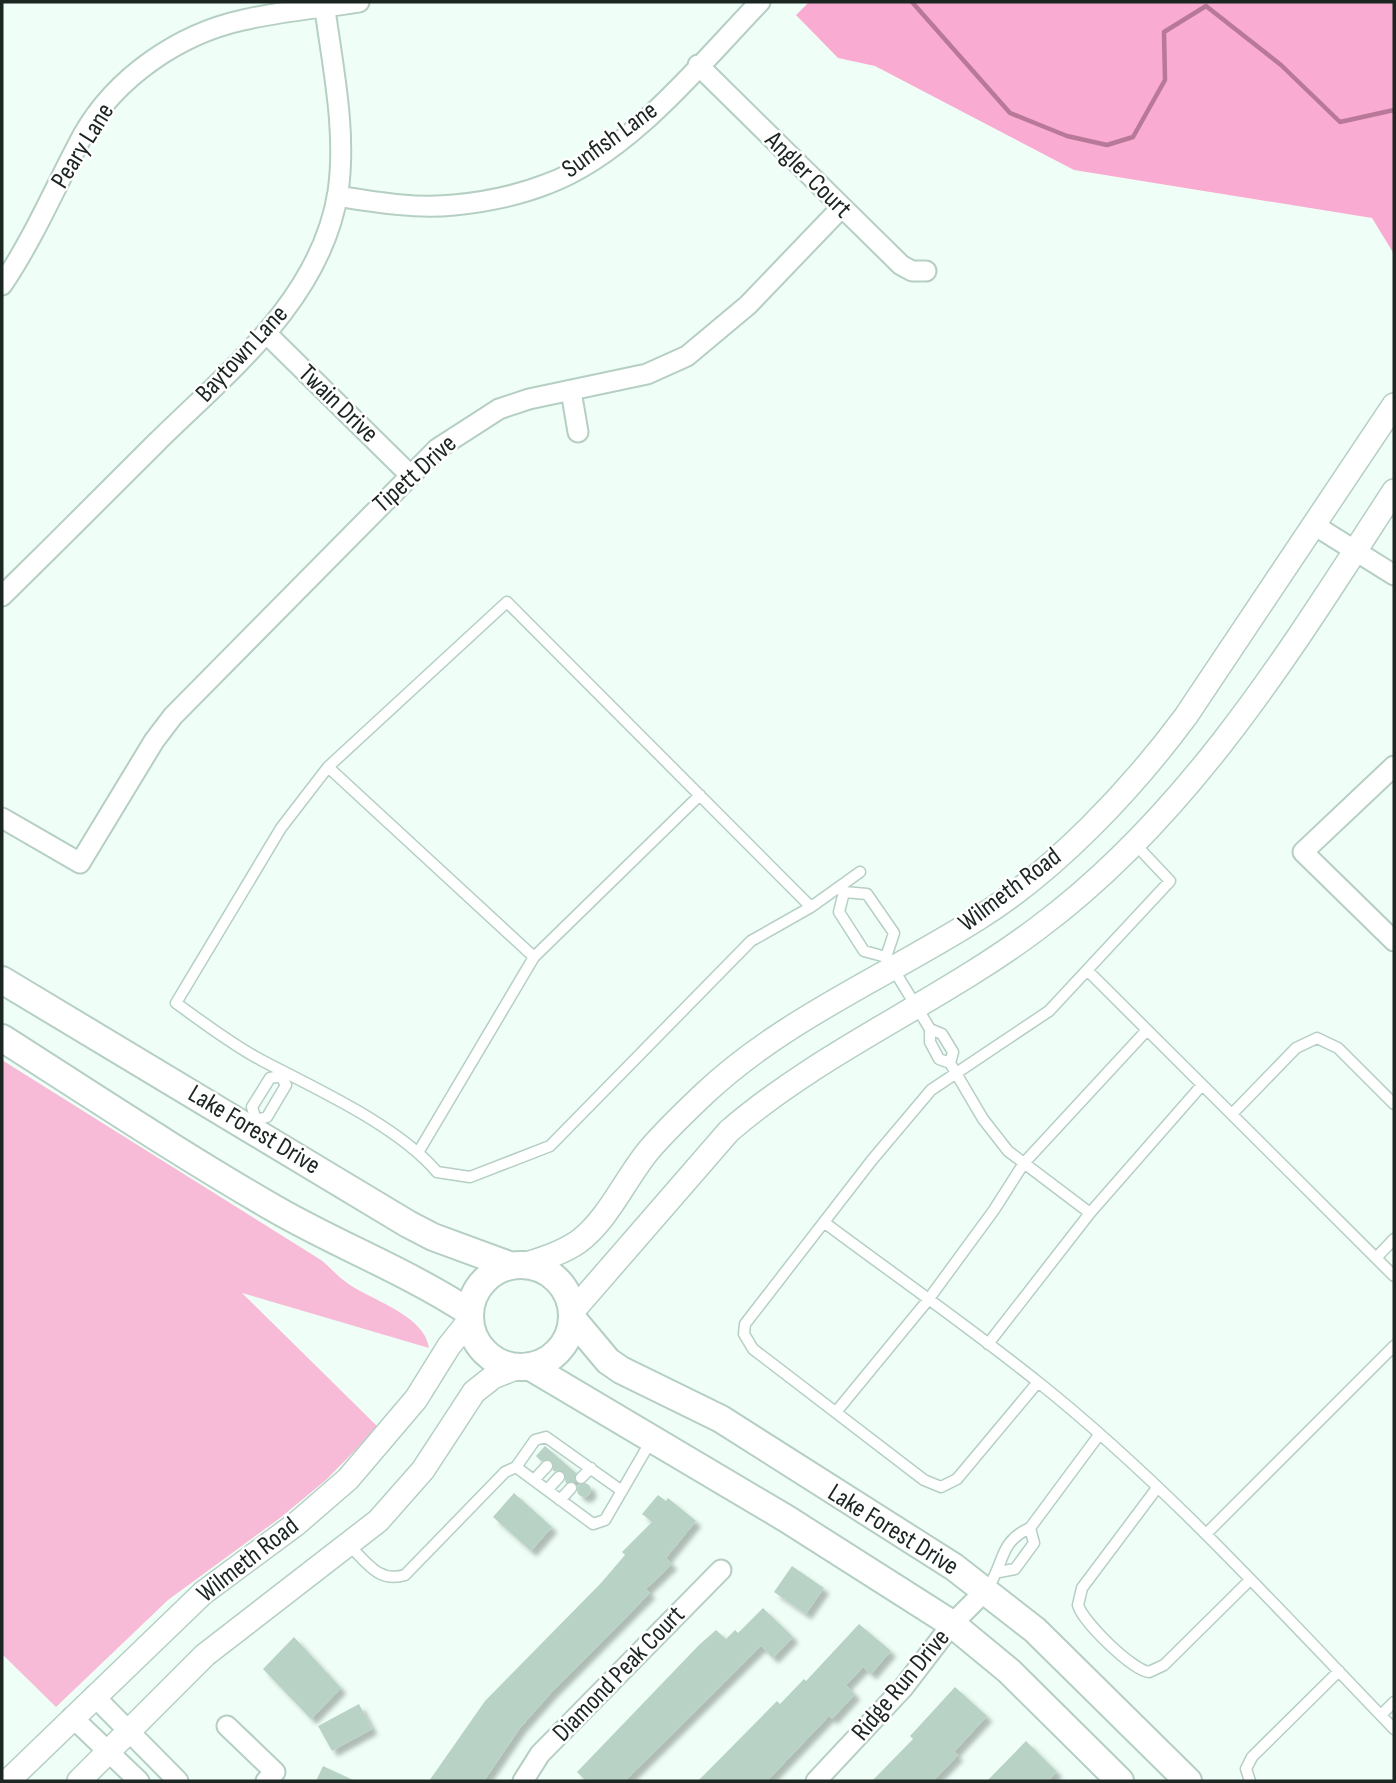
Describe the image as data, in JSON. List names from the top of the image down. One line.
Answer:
{"streets":{"main road":["Lake Forest Drive"],"street":["Sunfish Lane","Peary Lane","Angler Court","Baytown Lane","Twain Drive","Tipett Drive","Wilmeth Road","Diamond Peak Court","Ridge Run Drive"]},"crossings":[["Sunfish Lane","Angler Court"],["Sunfish Lane","Baytown Lane"],["Peary Lane","Baytown Lane"],["Angler Court","Tipett Drive"],["Baytown Lane","Twain Drive"],["Twain Drive","Tipett Drive"],["Wilmeth Road","Lake Forest Drive"],["Lake Forest Drive","Ridge Run Drive"]]}
